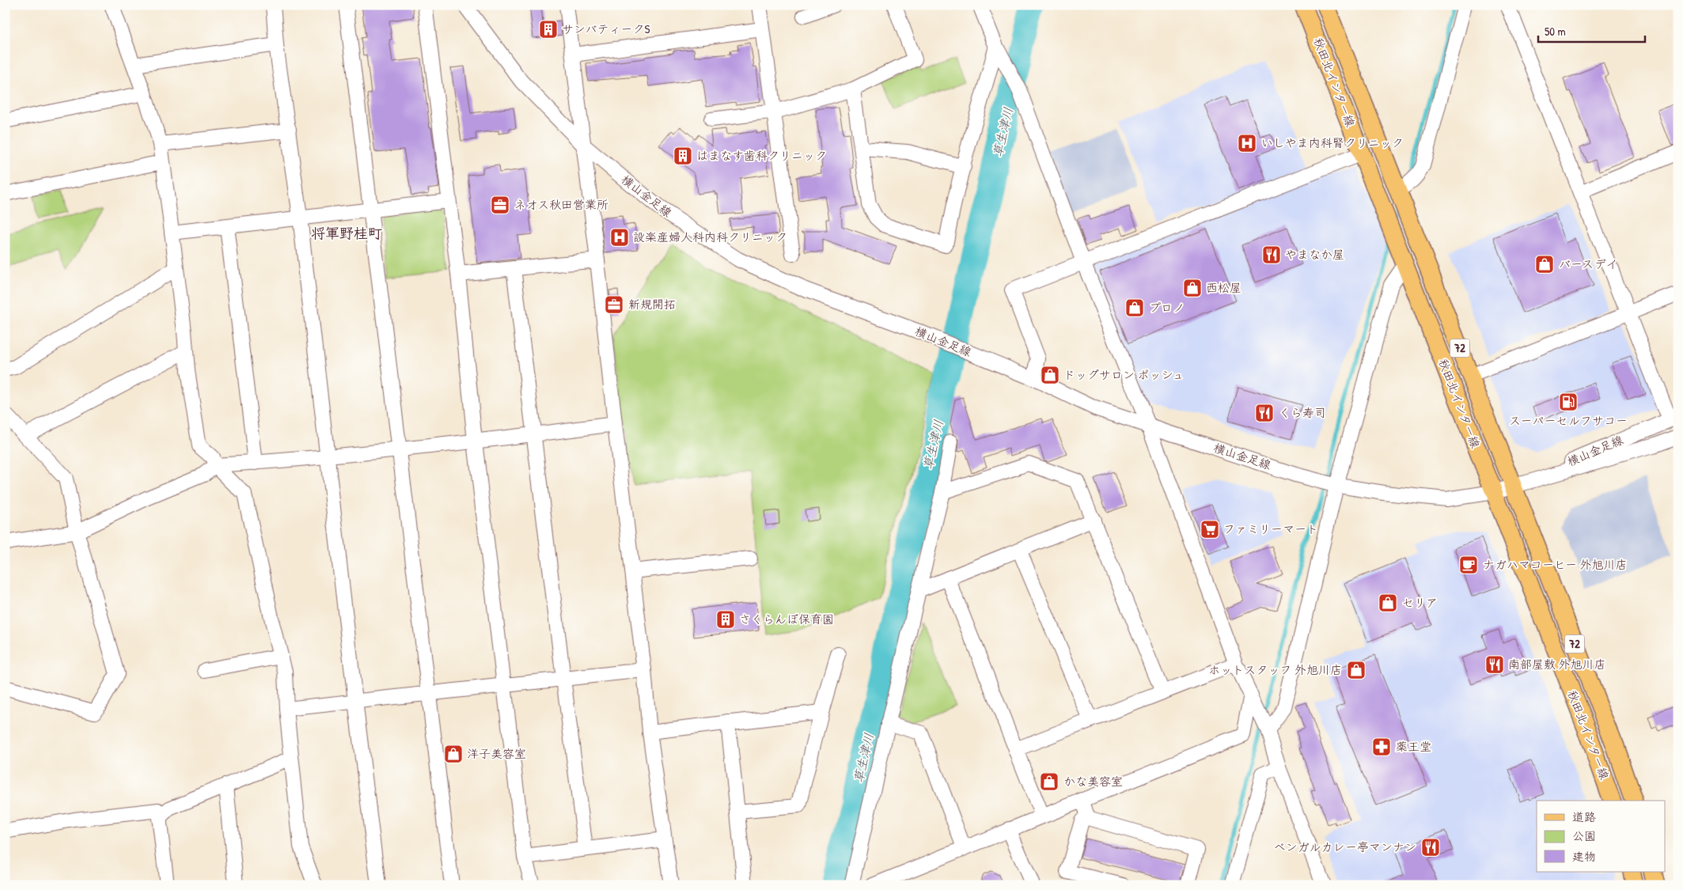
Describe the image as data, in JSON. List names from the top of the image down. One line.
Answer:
{"streets":{"main road":["秋田北インター線","72"],"street":["横山金足線"]},"crossings":[["秋田北インター線","横山金足線"]],"districts":["将軍野桂町"],"water":["草生津川"],"places":{"building":["サンバティークS","はまなす歯科クリニック","さくらんぼ保育園"],"hospital":["いしやま内科腎クリニック","設楽産婦人科内科クリニック"],"office":["ネオス秋田営業所","新規開拓"],"restaurant":["やまなか屋","くら寿司","南部屋敷 外旭川店","ベンガルカレー亭マンナン"],"shop":["バースデイ","西松屋","プロノ","ドッグサロン ポッシュ","セリア","ホットスタッフ 外旭川店","洋子美容室","かな美容室"],"fuel station":["スーパーセルフサコー"],"supermarket":["ファミリーマート"],"cafe":["ナガハマコーヒー 外旭川店"],"pharmacy":["薬王堂"]},"legend":["道路","公園","建物"],"scale_bar":"50 m"}
